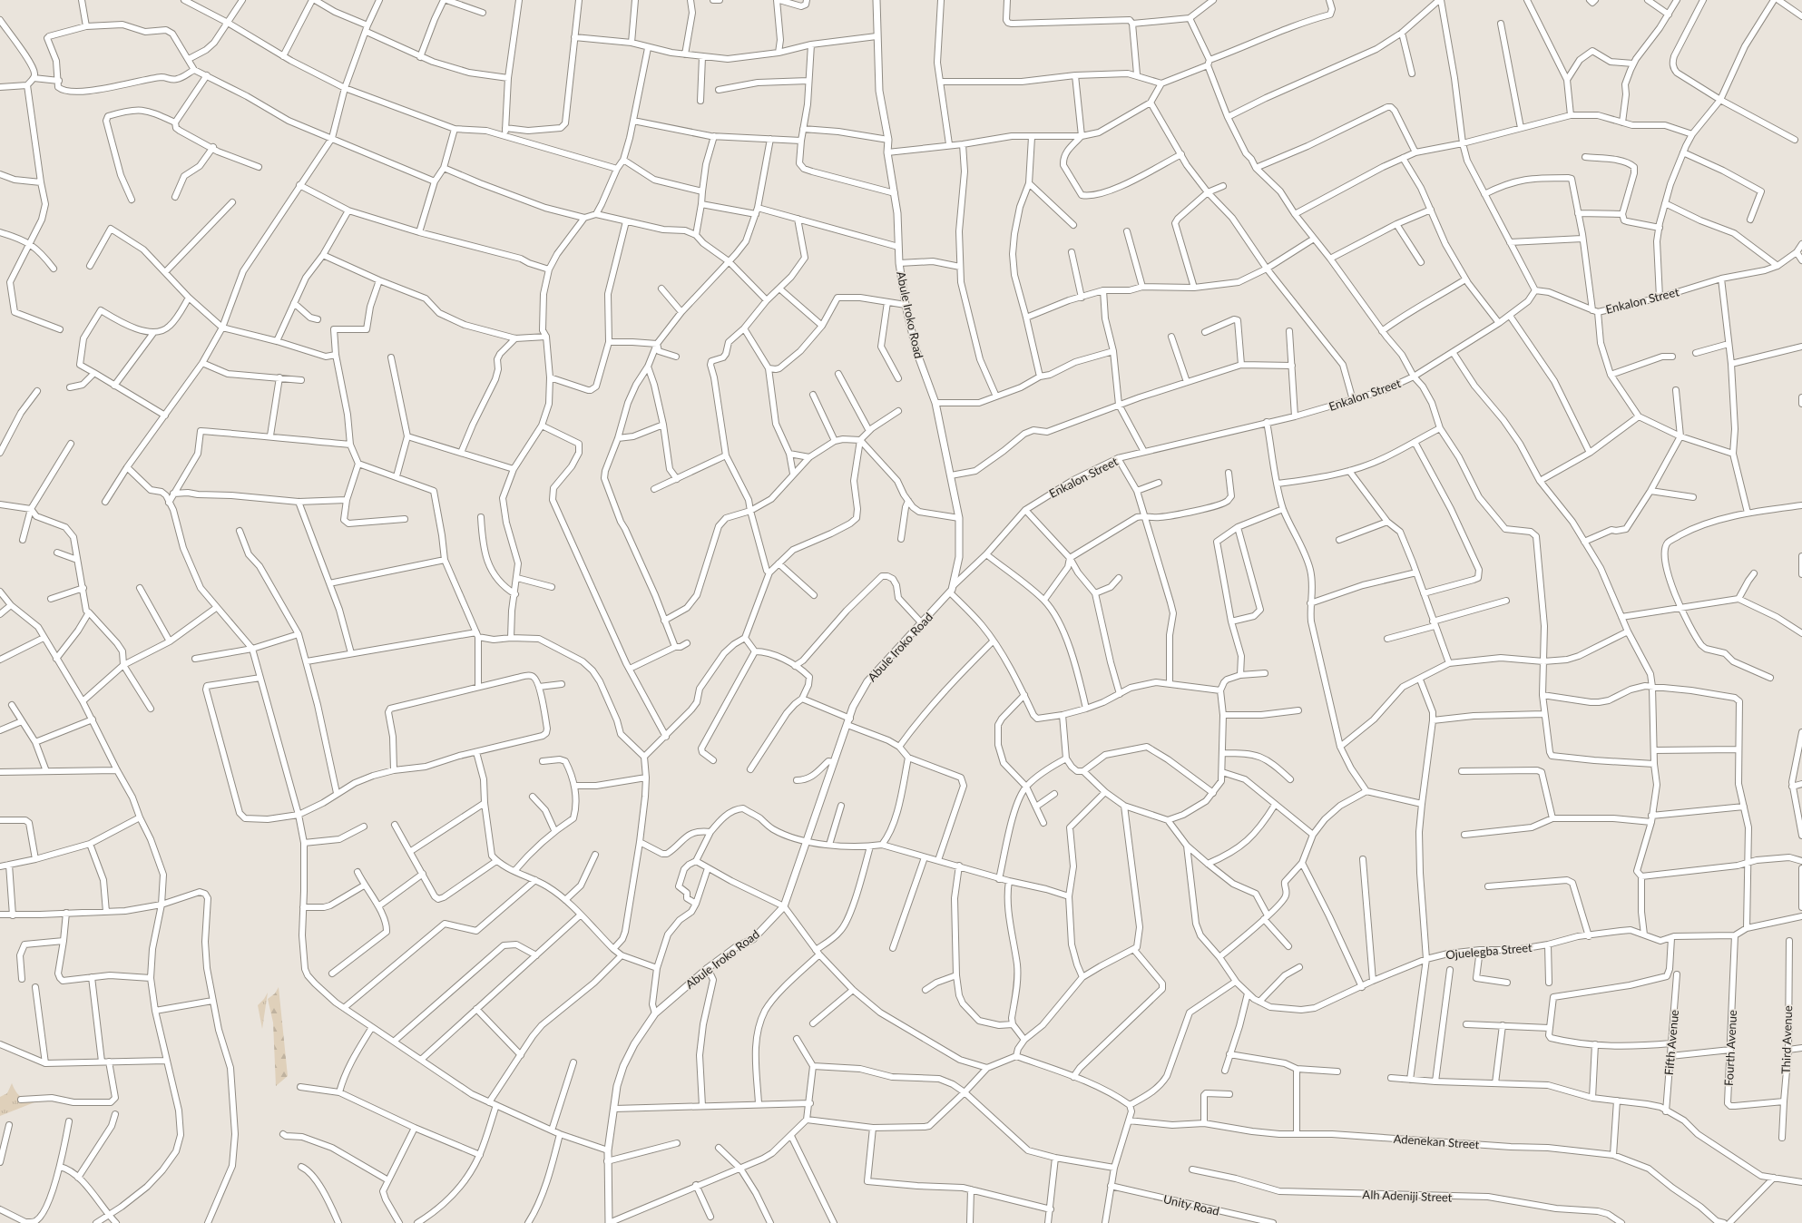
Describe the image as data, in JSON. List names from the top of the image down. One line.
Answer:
{"streets":{"street":["Enkalon Street","Abule Iroko Road","Ojuelegba Street","Third Avenue","Fifth Avenue","Fourth Avenue","Adenekan Street","Alh Adeniji Street","Unity Road"]},"crossings":[["Enkalon Street","Abule Iroko Road"],["Ojuelegba Street","Fourth Avenue"],["Third Avenue","Fourth Avenue"]]}
